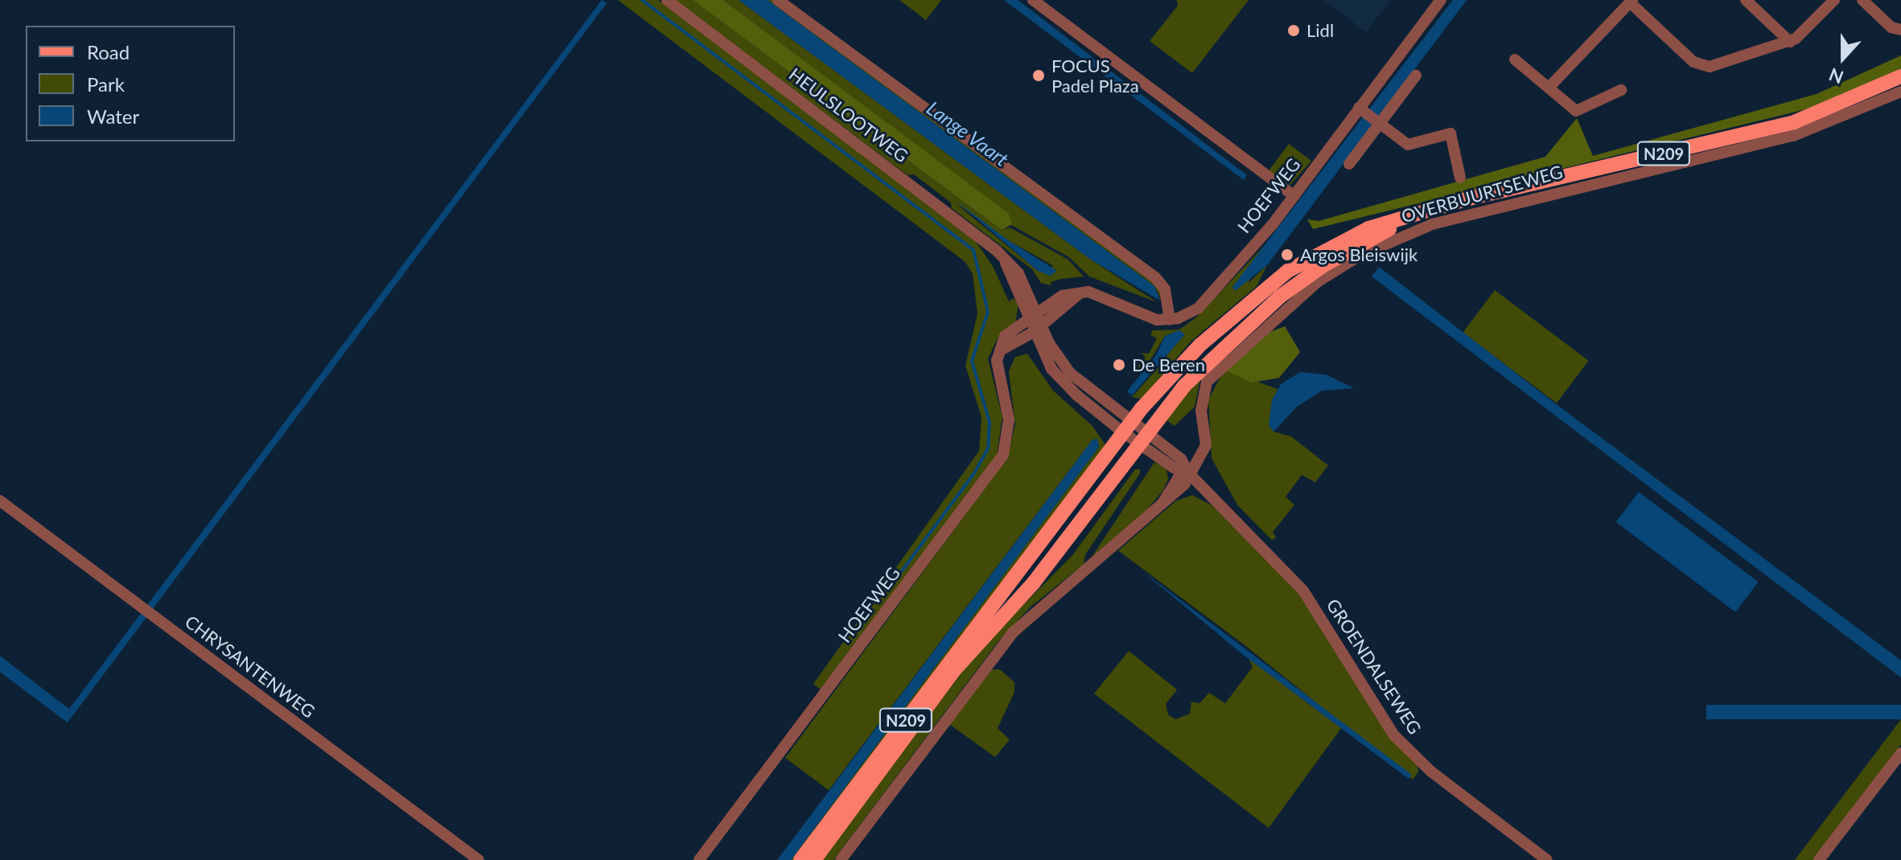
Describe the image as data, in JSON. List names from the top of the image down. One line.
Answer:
{"streets":{"main road":["N209","OVERBUURTSEWEG"],"street":["HEULSLOOTWEG","HOEFWEG","CHRYSANTENWEG","GROENDALSEWEG"]},"crossings":[["HEULSLOOTWEG","N209"],["HEULSLOOTWEG","OVERBUURTSEWEG"],["HEULSLOOTWEG","GROENDALSEWEG"],["N209","OVERBUURTSEWEG"],["N209","GROENDALSEWEG"],["OVERBUURTSEWEG","GROENDALSEWEG"]],"water":["Lange Vaart"],"places":["Lidl","FOCUS Padel Plaza","Argos Bleiswijk","De Beren"],"legend":["Road","Park","Water"],"north":"bottom"}
